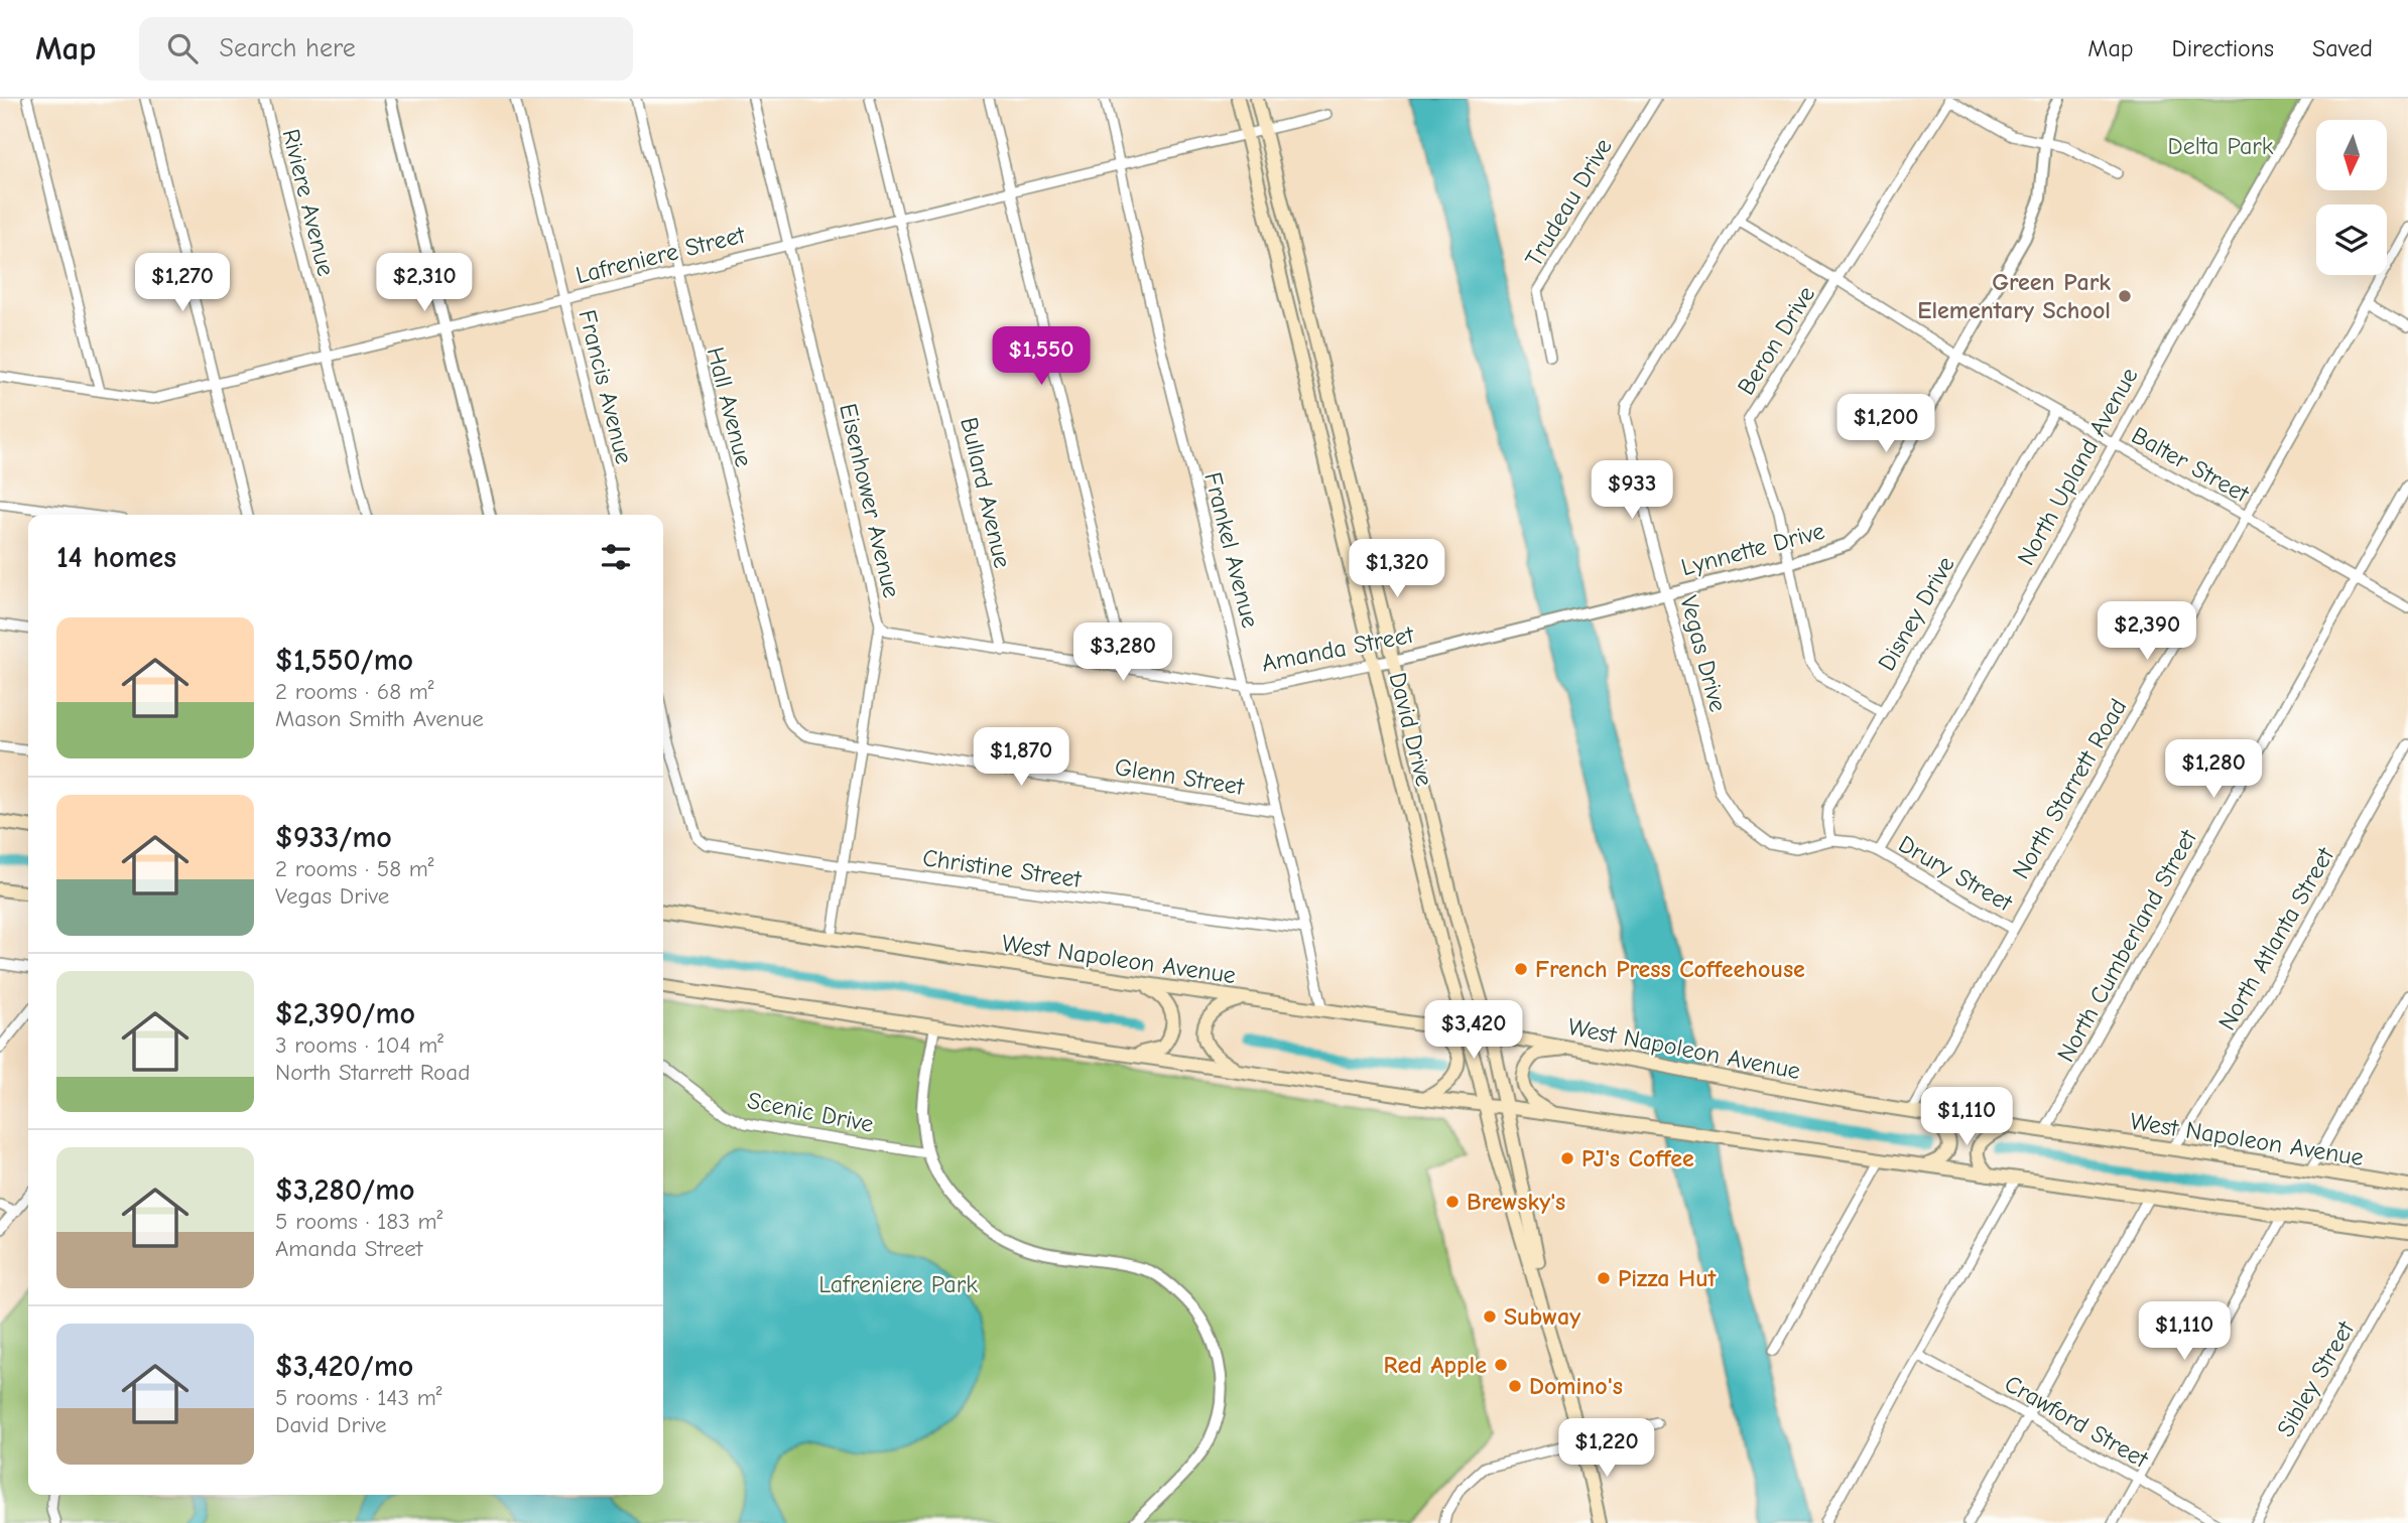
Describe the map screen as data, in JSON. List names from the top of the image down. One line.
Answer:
{"streets":{"main road":["David Drive","West Napoleon Avenue"],"street":["Riviere Avenue","Trudeau Drive","Lafreniere Street","Beron Drive","Francis Avenue","Hall Avenue","Balter Street","North Upland Avenue","Bullard Avenue","Eisenhower Avenue","Lynnette Drive","Frankel Avenue","Disney Drive","Amanda Street","Vegas Drive","Glenn Street","North Starrett Road","Christine Street","Drury Street","North Atlanta Street","North Cumberland Street","Scenic Drive","Sibley Street","Crawford Street"]},"crossings":[["Riviere Avenue","Lafreniere Street"],["Lafreniere Street","Francis Avenue"],["Lafreniere Street","Hall Avenue"],["Lafreniere Street","Bullard Avenue"],["Lafreniere Street","Eisenhower Avenue"],["Lafreniere Street","Frankel Avenue"],["Lafreniere Street","David Drive"],["Beron Drive","Balter Street"],["Beron Drive","Lynnette Drive"],["Beron Drive","Disney Drive"],["Hall Avenue","Glenn Street"],["Balter Street","North Upland Avenue"],["Balter Street","Lynnette Drive"],["Balter Street","Disney Drive"],["Balter Street","Vegas Drive"],["Balter Street","North Starrett Road"],["Balter Street","North Cumberland Street"],["North Upland Avenue","Vegas Drive"],["North Upland Avenue","Drury Street"],["Bullard Avenue","Amanda Street"],["Eisenhower Avenue","Amanda Street"],["Eisenhower Avenue","Glenn Street"],["Eisenhower Avenue","Christine Street"],["Eisenhower Avenue","West Napoleon Avenue"],["Lynnette Drive","Amanda Street"],["Lynnette Drive","Vegas Drive"],["Frankel Avenue","Amanda Street"],["Frankel Avenue","Glenn Street"],["Frankel Avenue","Christine Street"],["Frankel Avenue","West Napoleon Avenue"],["Disney Drive","Vegas Drive"],["Amanda Street","David Drive"],["Vegas Drive","Drury Street"],["David Drive","West Napoleon Avenue"],["North Starrett Road","Drury Street"],["North Starrett Road","West Napoleon Avenue"],["North Atlanta Street","West Napoleon Avenue"],["North Cumberland Street","West Napoleon Avenue"]],"parks":["Delta Park","Lafreniere Park"],"places":["Green Park Elementary School","French Press Coffeehouse","PJ's Coffee","Brewsky's","Pizza Hut","Subway","Red Apple","Domino's"],"north":"bottom","page":{"header":"Map","search":"Search here","nav":["Map","Directions","Saved"],"price":["$1,270","$2,310","$1,550","$1,200","$933","$1,320","$2,390","$3,280","$1,870","$1,280","$3,420","$1,110","$1,110","$1,220"],"heading":"14 homes","list":[{"name":"$1,550/mo","note":"2 rooms · 68 m² · Mason Smith Avenue"},{"name":"$933/mo","note":"2 rooms · 58 m² · Vegas Drive"},{"name":"$2,390/mo","note":"3 rooms · 104 m² · North Starrett Road"},{"name":"$3,280/mo","note":"5 rooms · 183 m² · Amanda Street"},{"name":"$3,420/mo","note":"5 rooms · 143 m² · David Drive"}]}}
